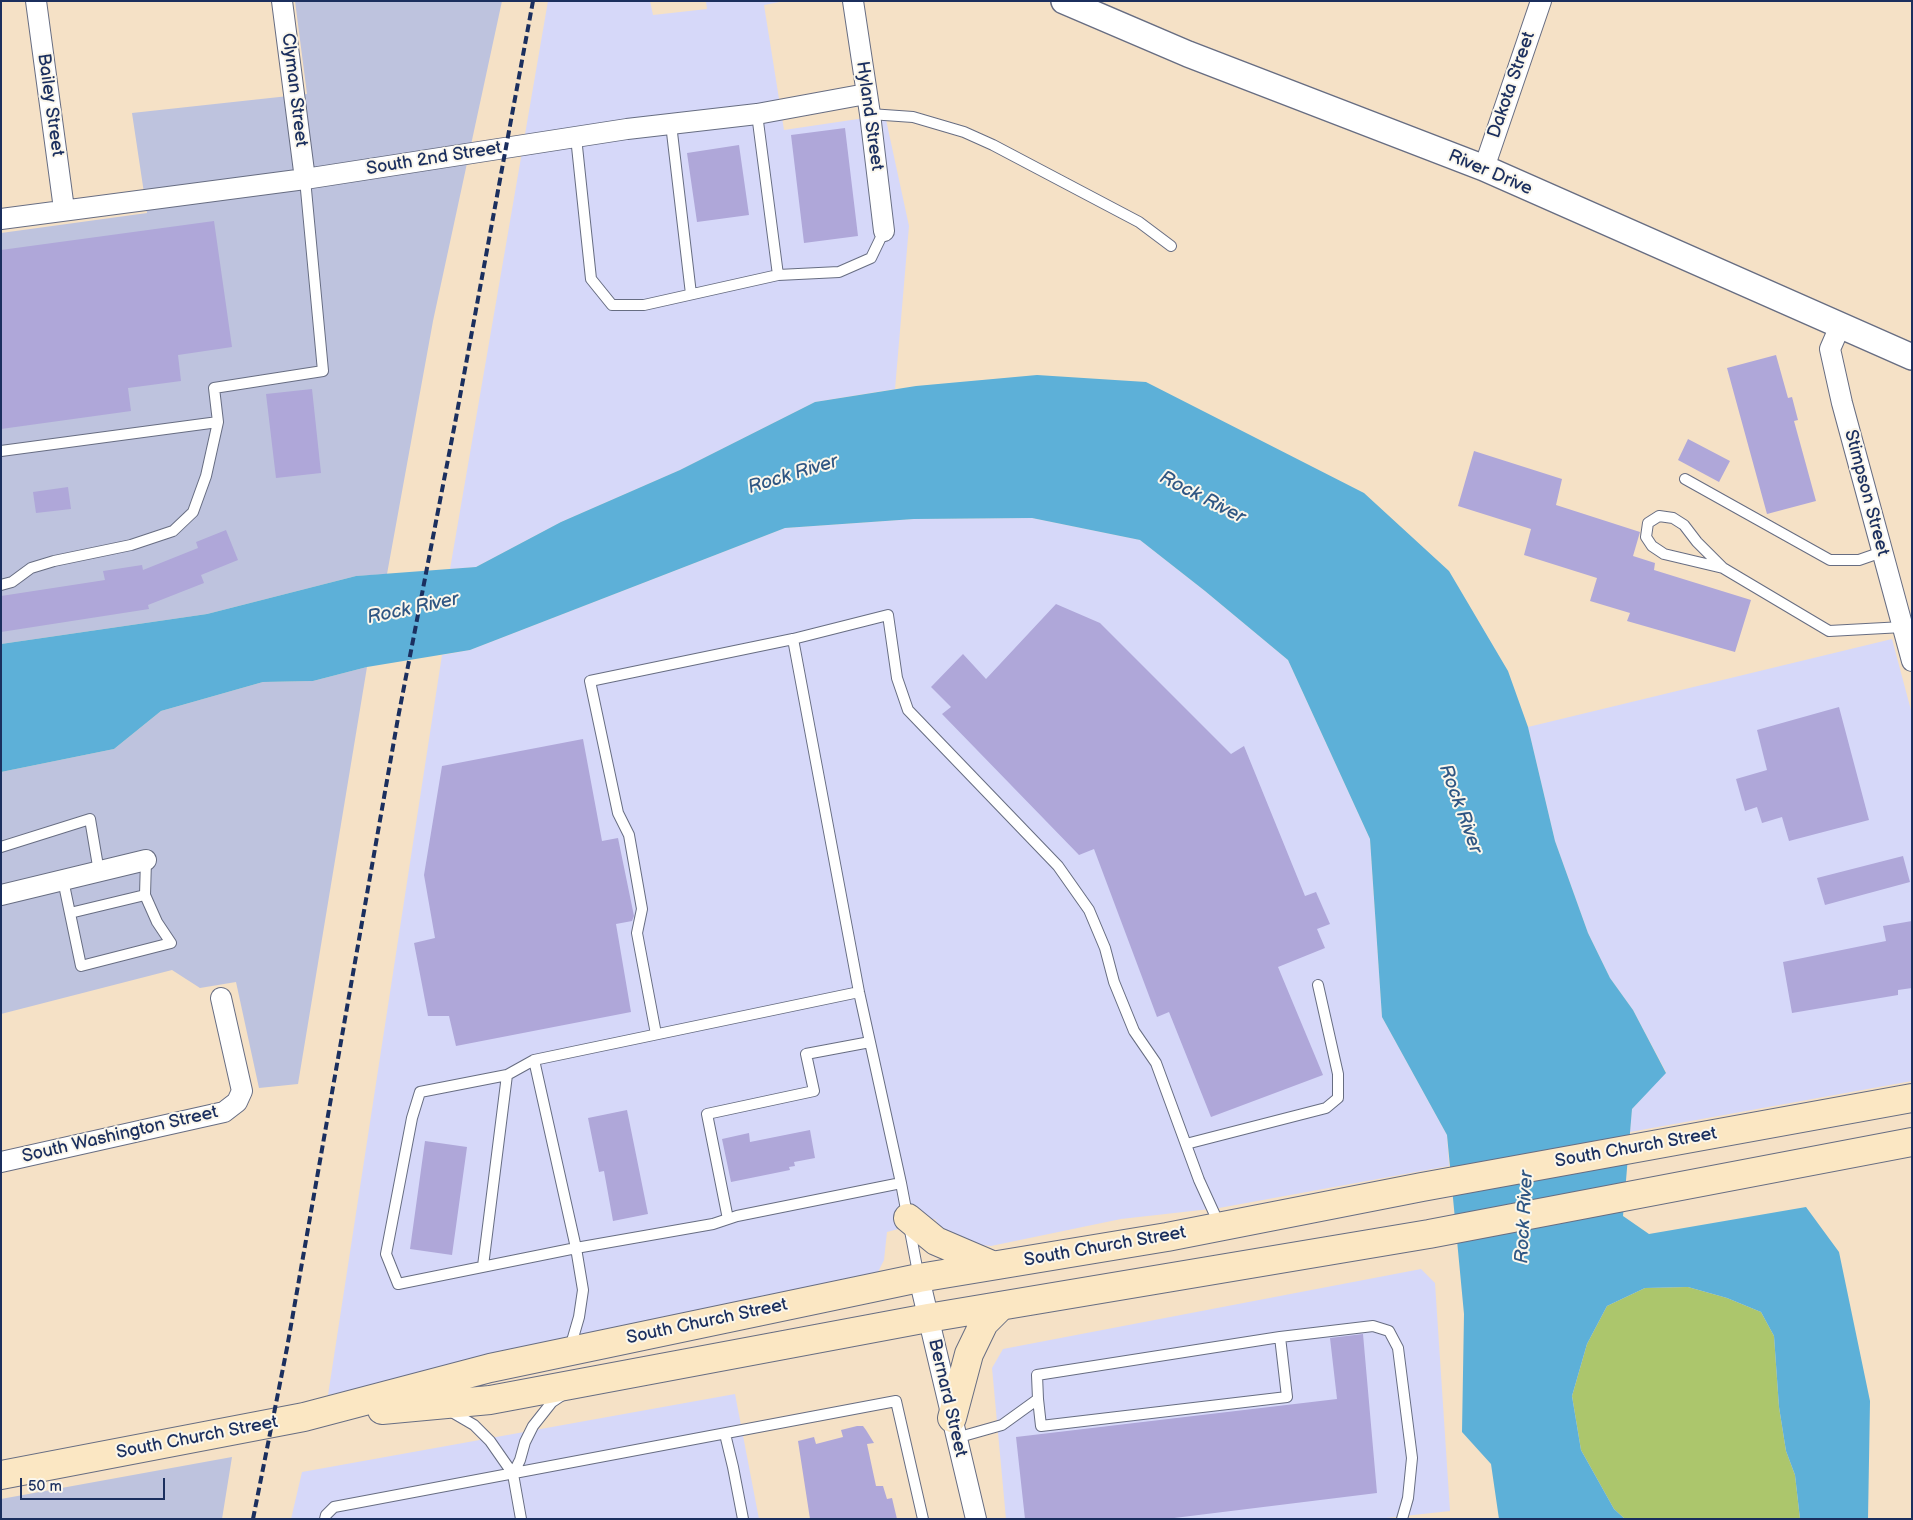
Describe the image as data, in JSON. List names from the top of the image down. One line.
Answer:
{"streets":{"main road":["South Church Street"],"street":["Dakota Street","Clyman Street","Bailey Street","Hyland Street","South 2nd Street","River Drive","Stimpson Street","South Washington Street","Bernard Street"]},"crossings":[["Dakota Street","River Drive"],["Clyman Street","South 2nd Street"],["Bailey Street","South 2nd Street"],["Hyland Street","South 2nd Street"],["River Drive","Stimpson Street"],["South Church Street","Bernard Street"]],"water":["Rock River"],"scale_bar":"50 m"}
